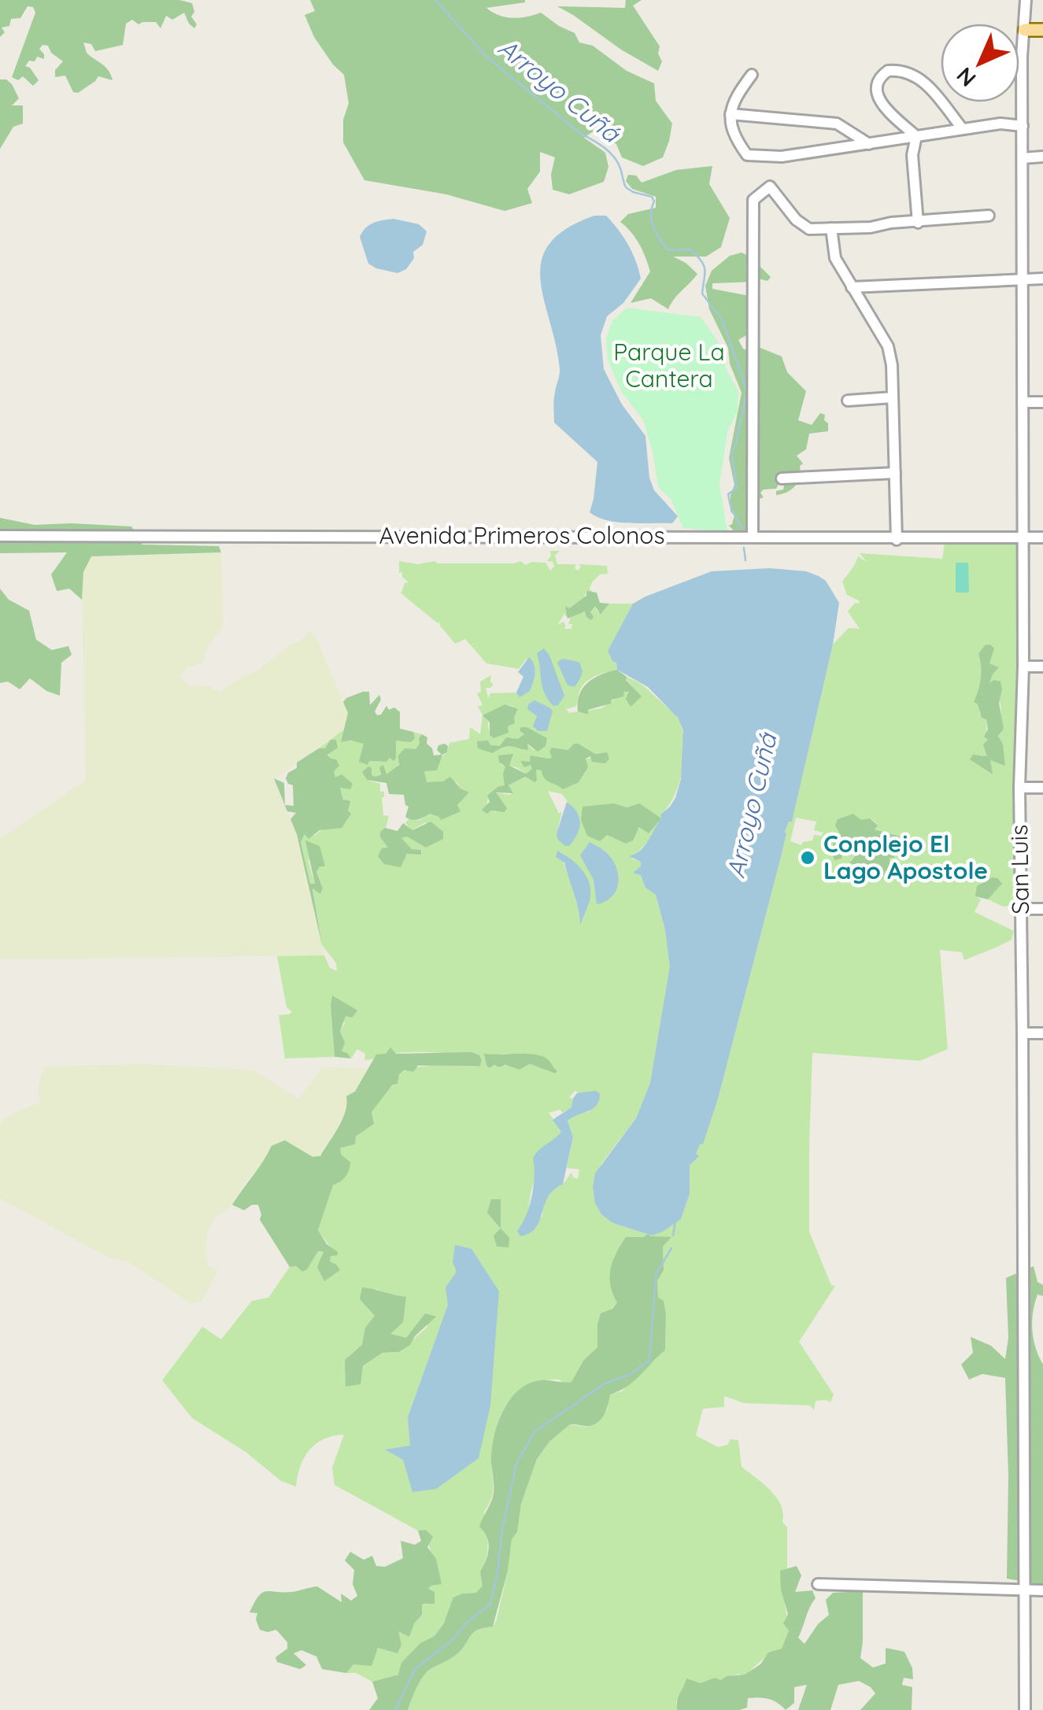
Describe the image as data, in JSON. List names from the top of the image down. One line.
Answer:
{"streets":{"street":["Avenida Primeros Colonos","San Luis"]},"crossings":[["Avenida Primeros Colonos","San Luis"]],"water":["Arroyo Cuñá"],"parks":["Parque La Cantera"],"places":["Conplejo El Lago Apostole"],"north":"bottom left"}
